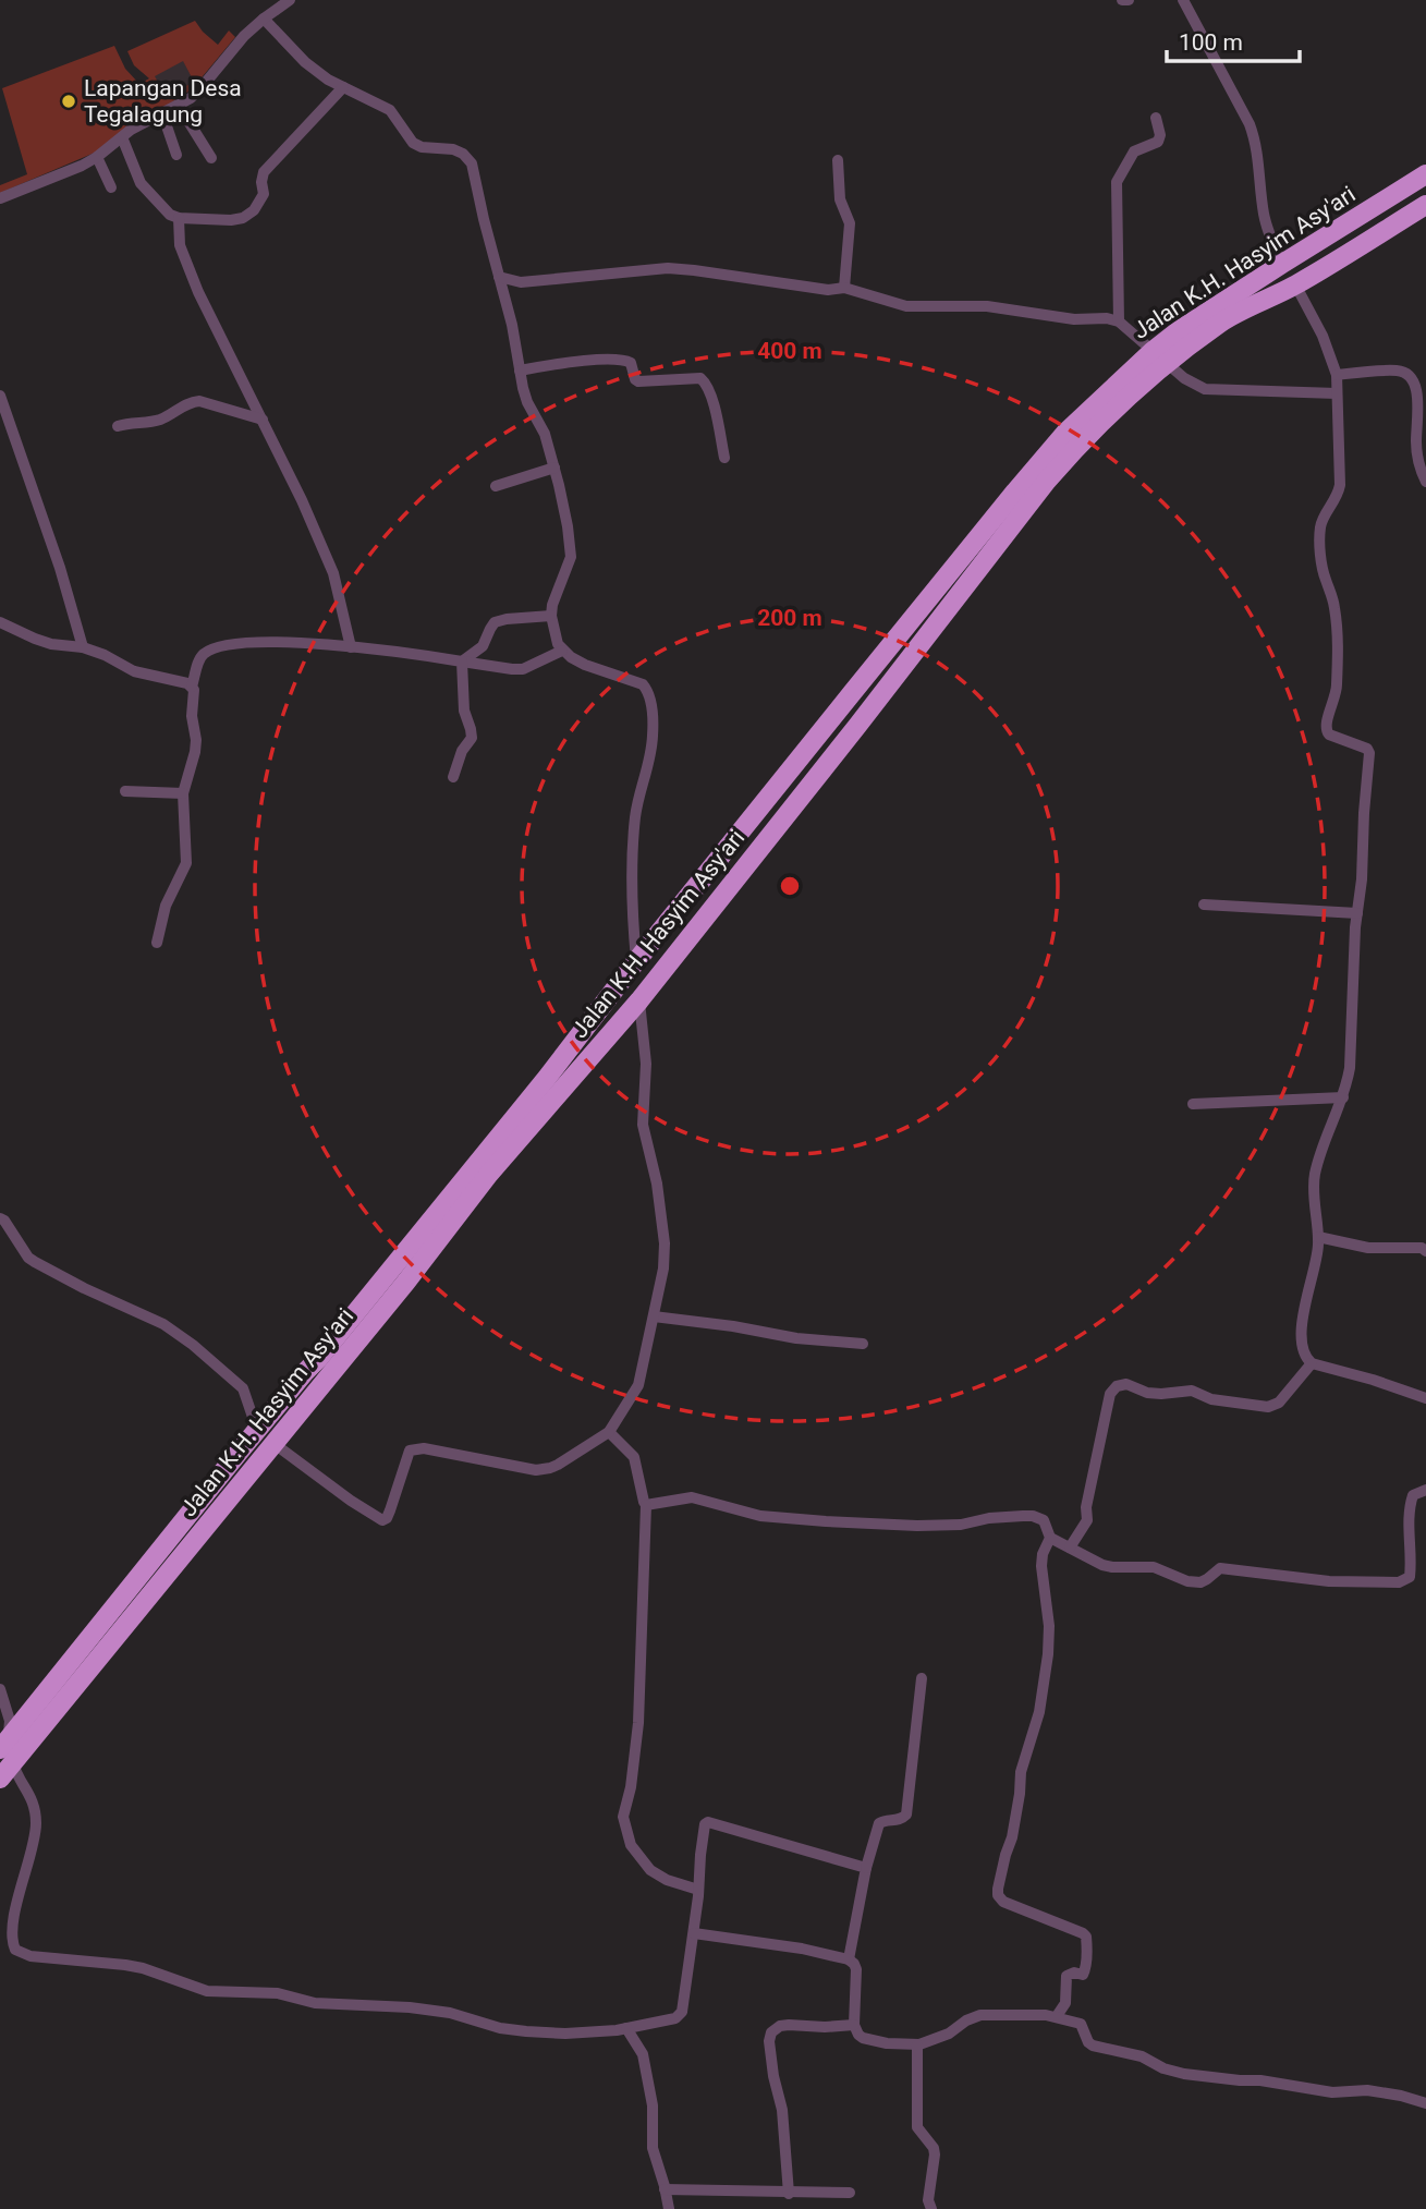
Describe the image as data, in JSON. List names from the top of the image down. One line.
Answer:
{"streets":{"highway":["Jalan K.H. Hasyim Asy'ari"]},"places":["Lapangan Desa Tegalagung"],"scale_bar":"100 m","rings":["400 m","200 m"]}
